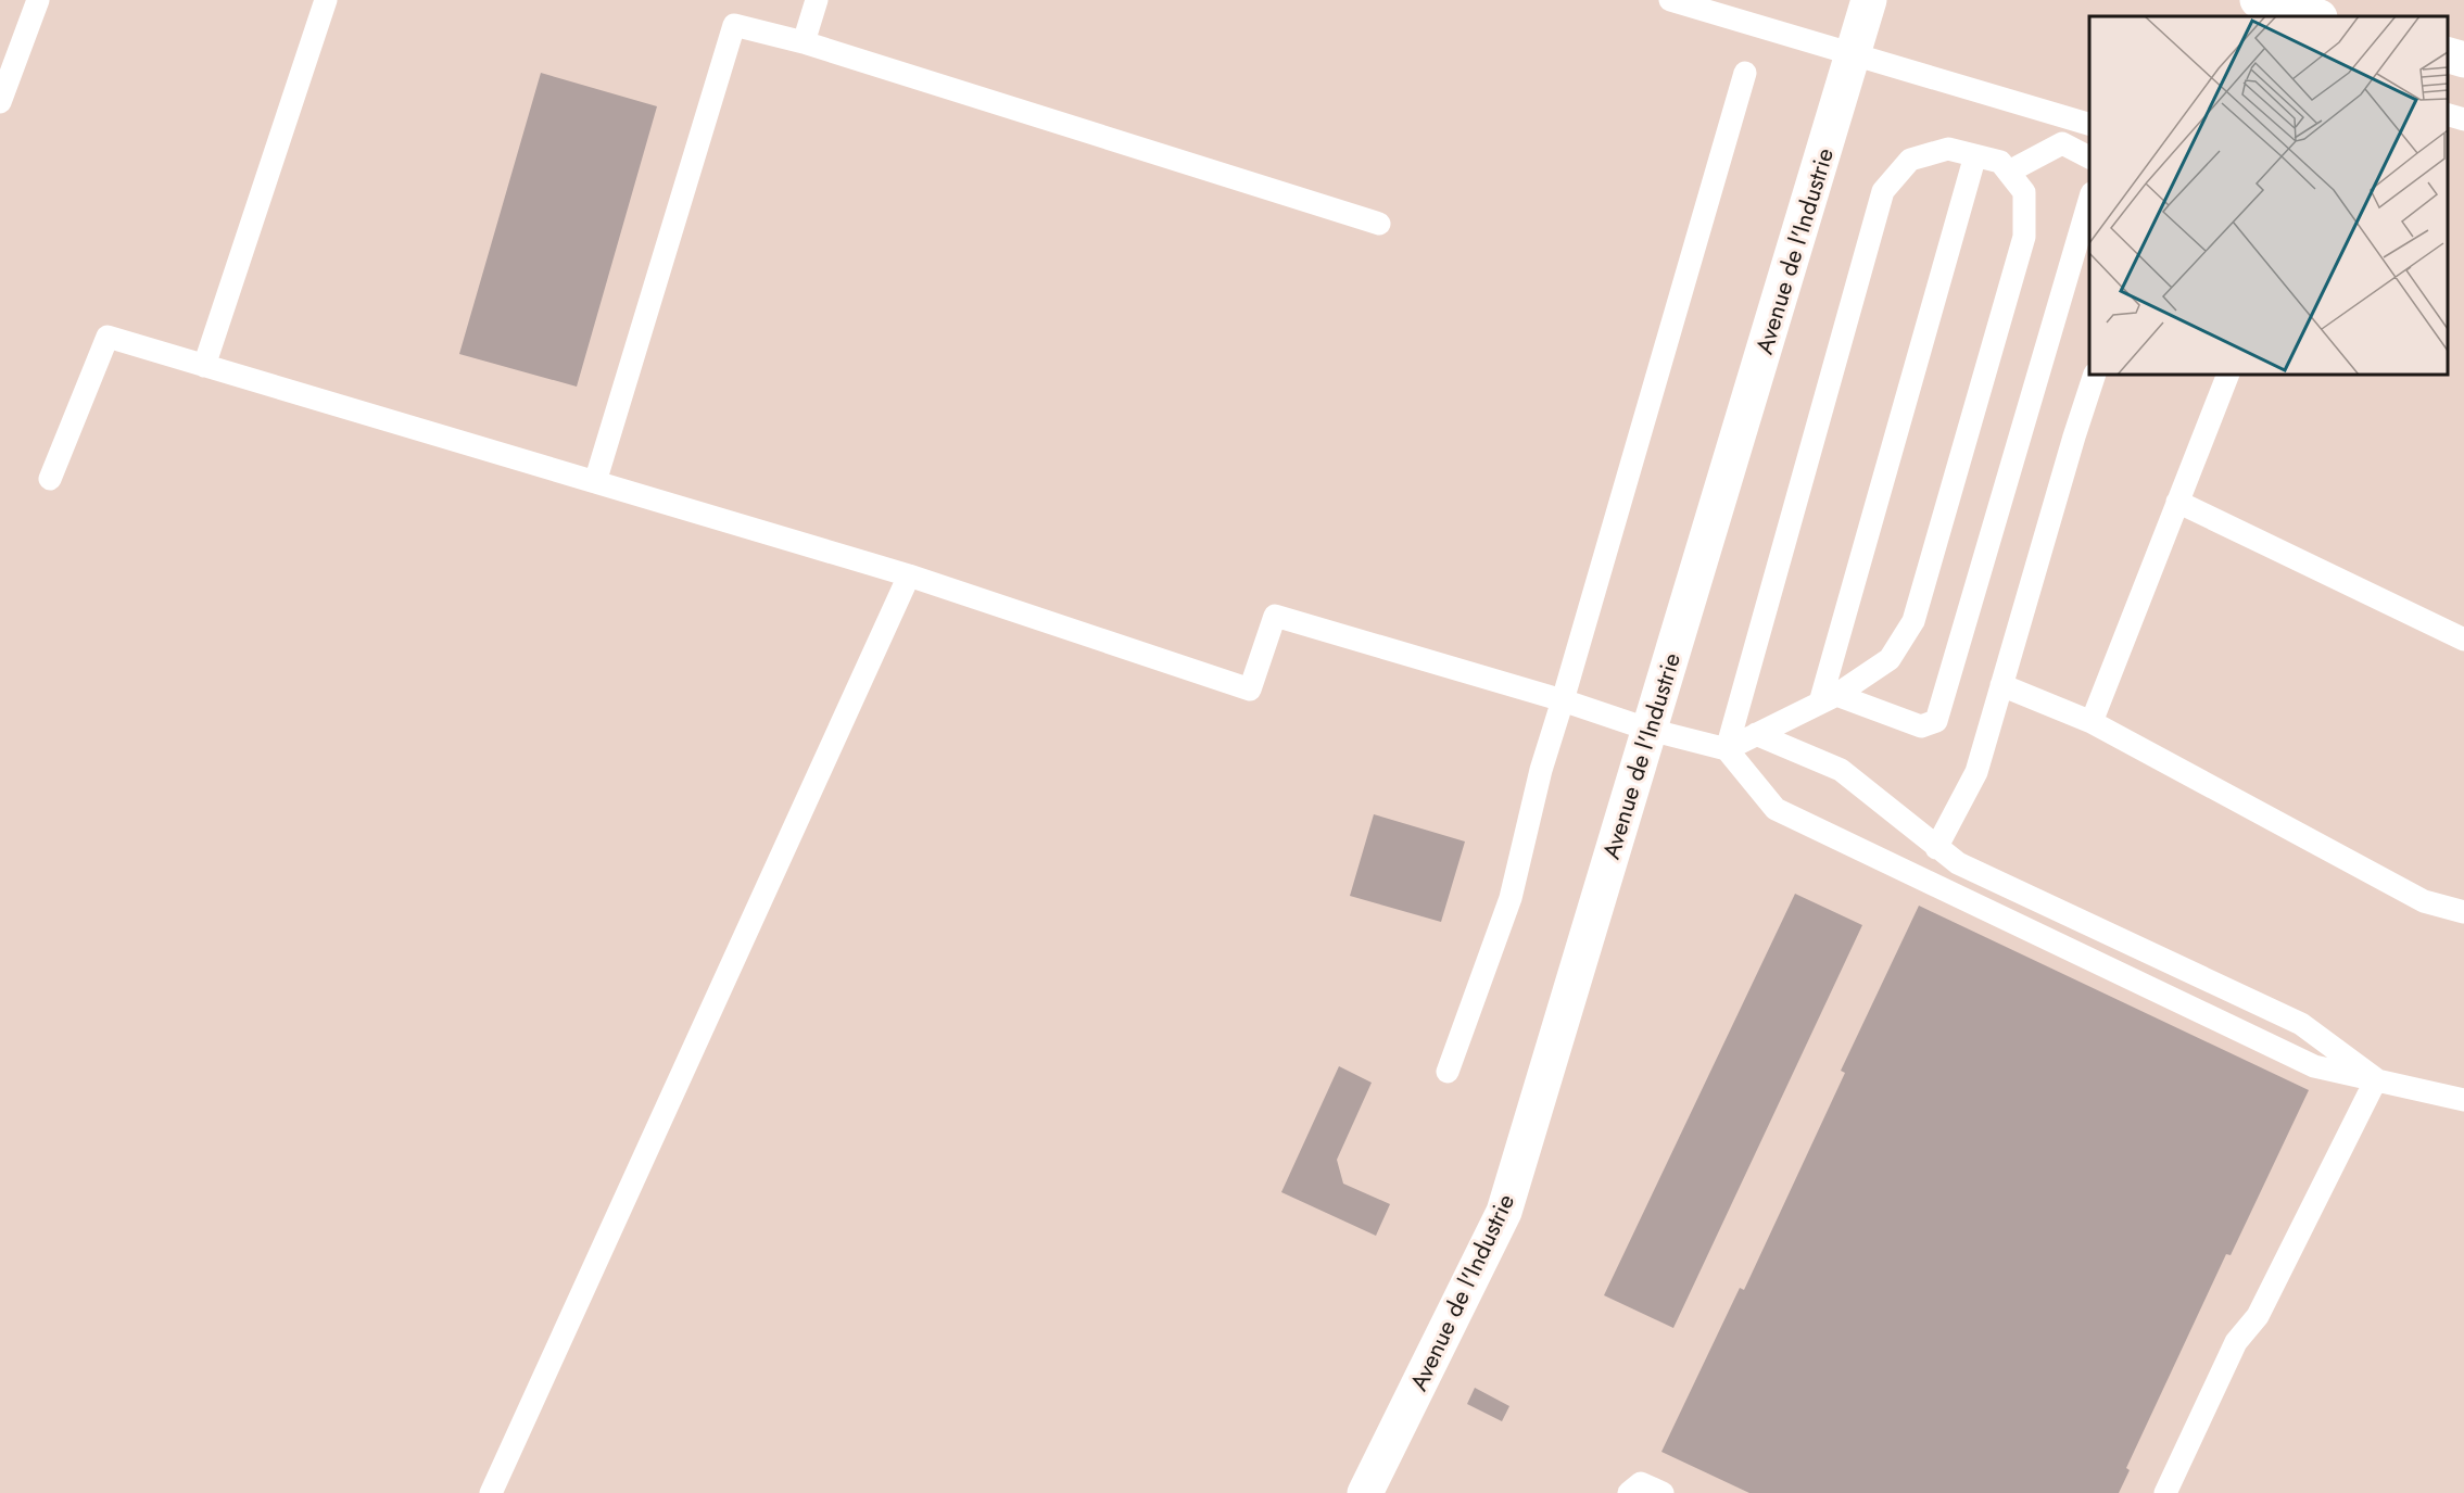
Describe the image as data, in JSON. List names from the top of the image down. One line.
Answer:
{"streets":{"street":["Avenue de l'Industrie"]}}
